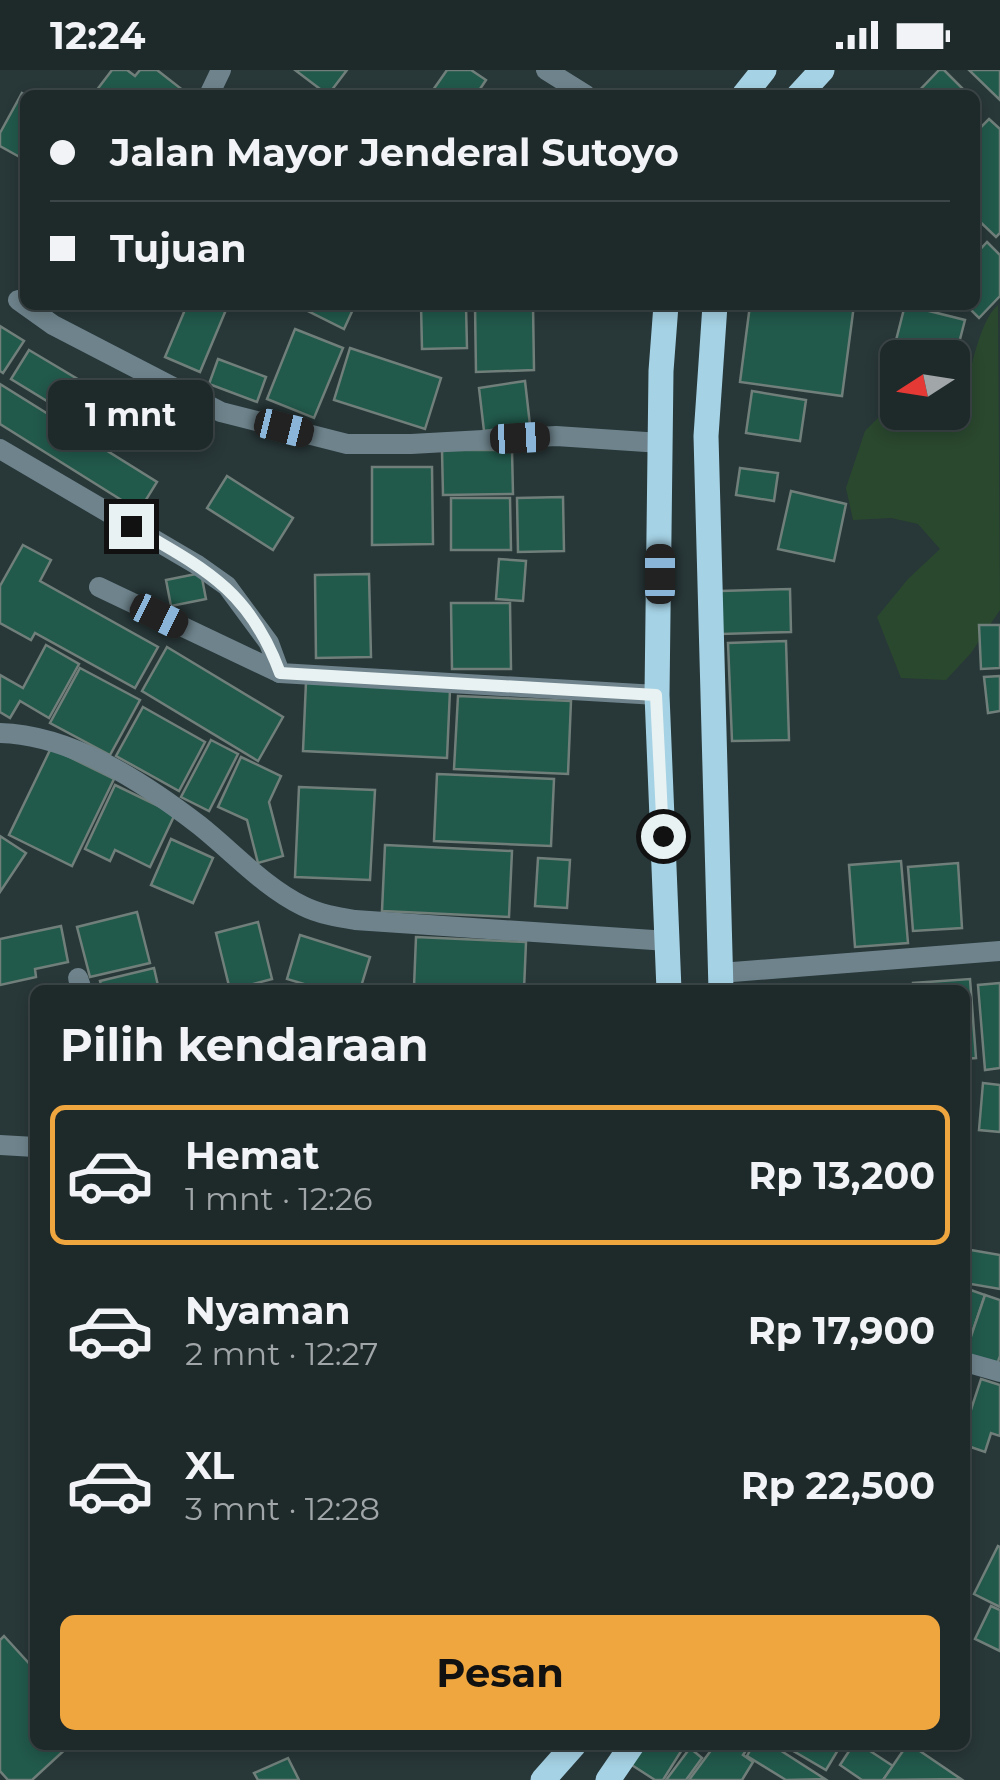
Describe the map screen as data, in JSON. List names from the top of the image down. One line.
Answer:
{"north":"left","page":{"status":"12:24","banner":["Jalan Mayor Jenderal Sutoyo","Tujuan"],"bubble":"1 mnt","heading":"Pilih kendaraan","list":[{"name":"Hemat","note":"1 mnt · 12:26","value":"Rp 13,200"},{"name":"Nyaman","note":"2 mnt · 12:27","value":"Rp 17,900"},{"name":"XL","note":"3 mnt · 12:28","value":"Rp 22,500"}],"buttons":"Pesan"}}
